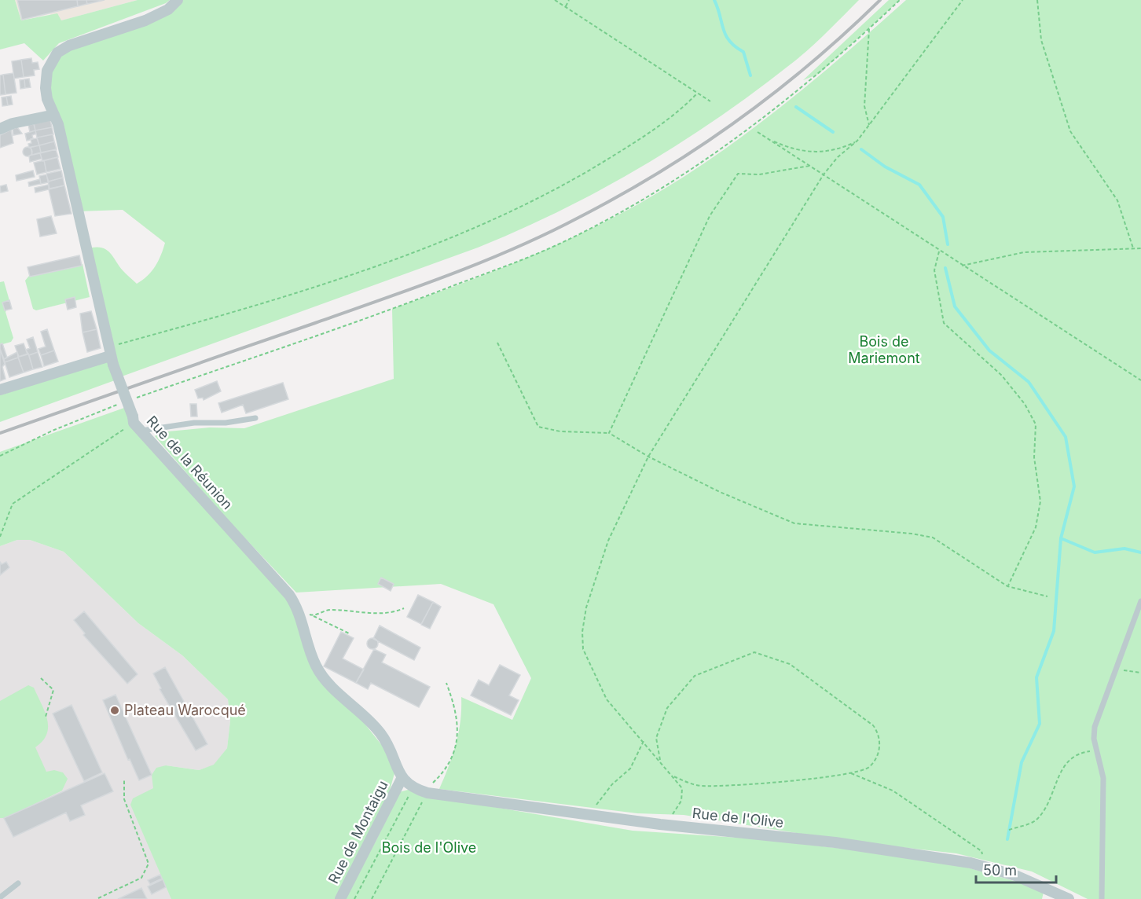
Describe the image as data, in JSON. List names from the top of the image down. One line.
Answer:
{"streets":{"street":["Rue de la Réunion","Rue de l'Olive","Rue de Montaigu"]},"crossings":[["Rue de la Réunion","Rue de Montaigu"]],"parks":["Bois de Mariemont","Bois de l'Olive"],"places":["Plateau Warocqué"],"scale_bar":"50 m"}
